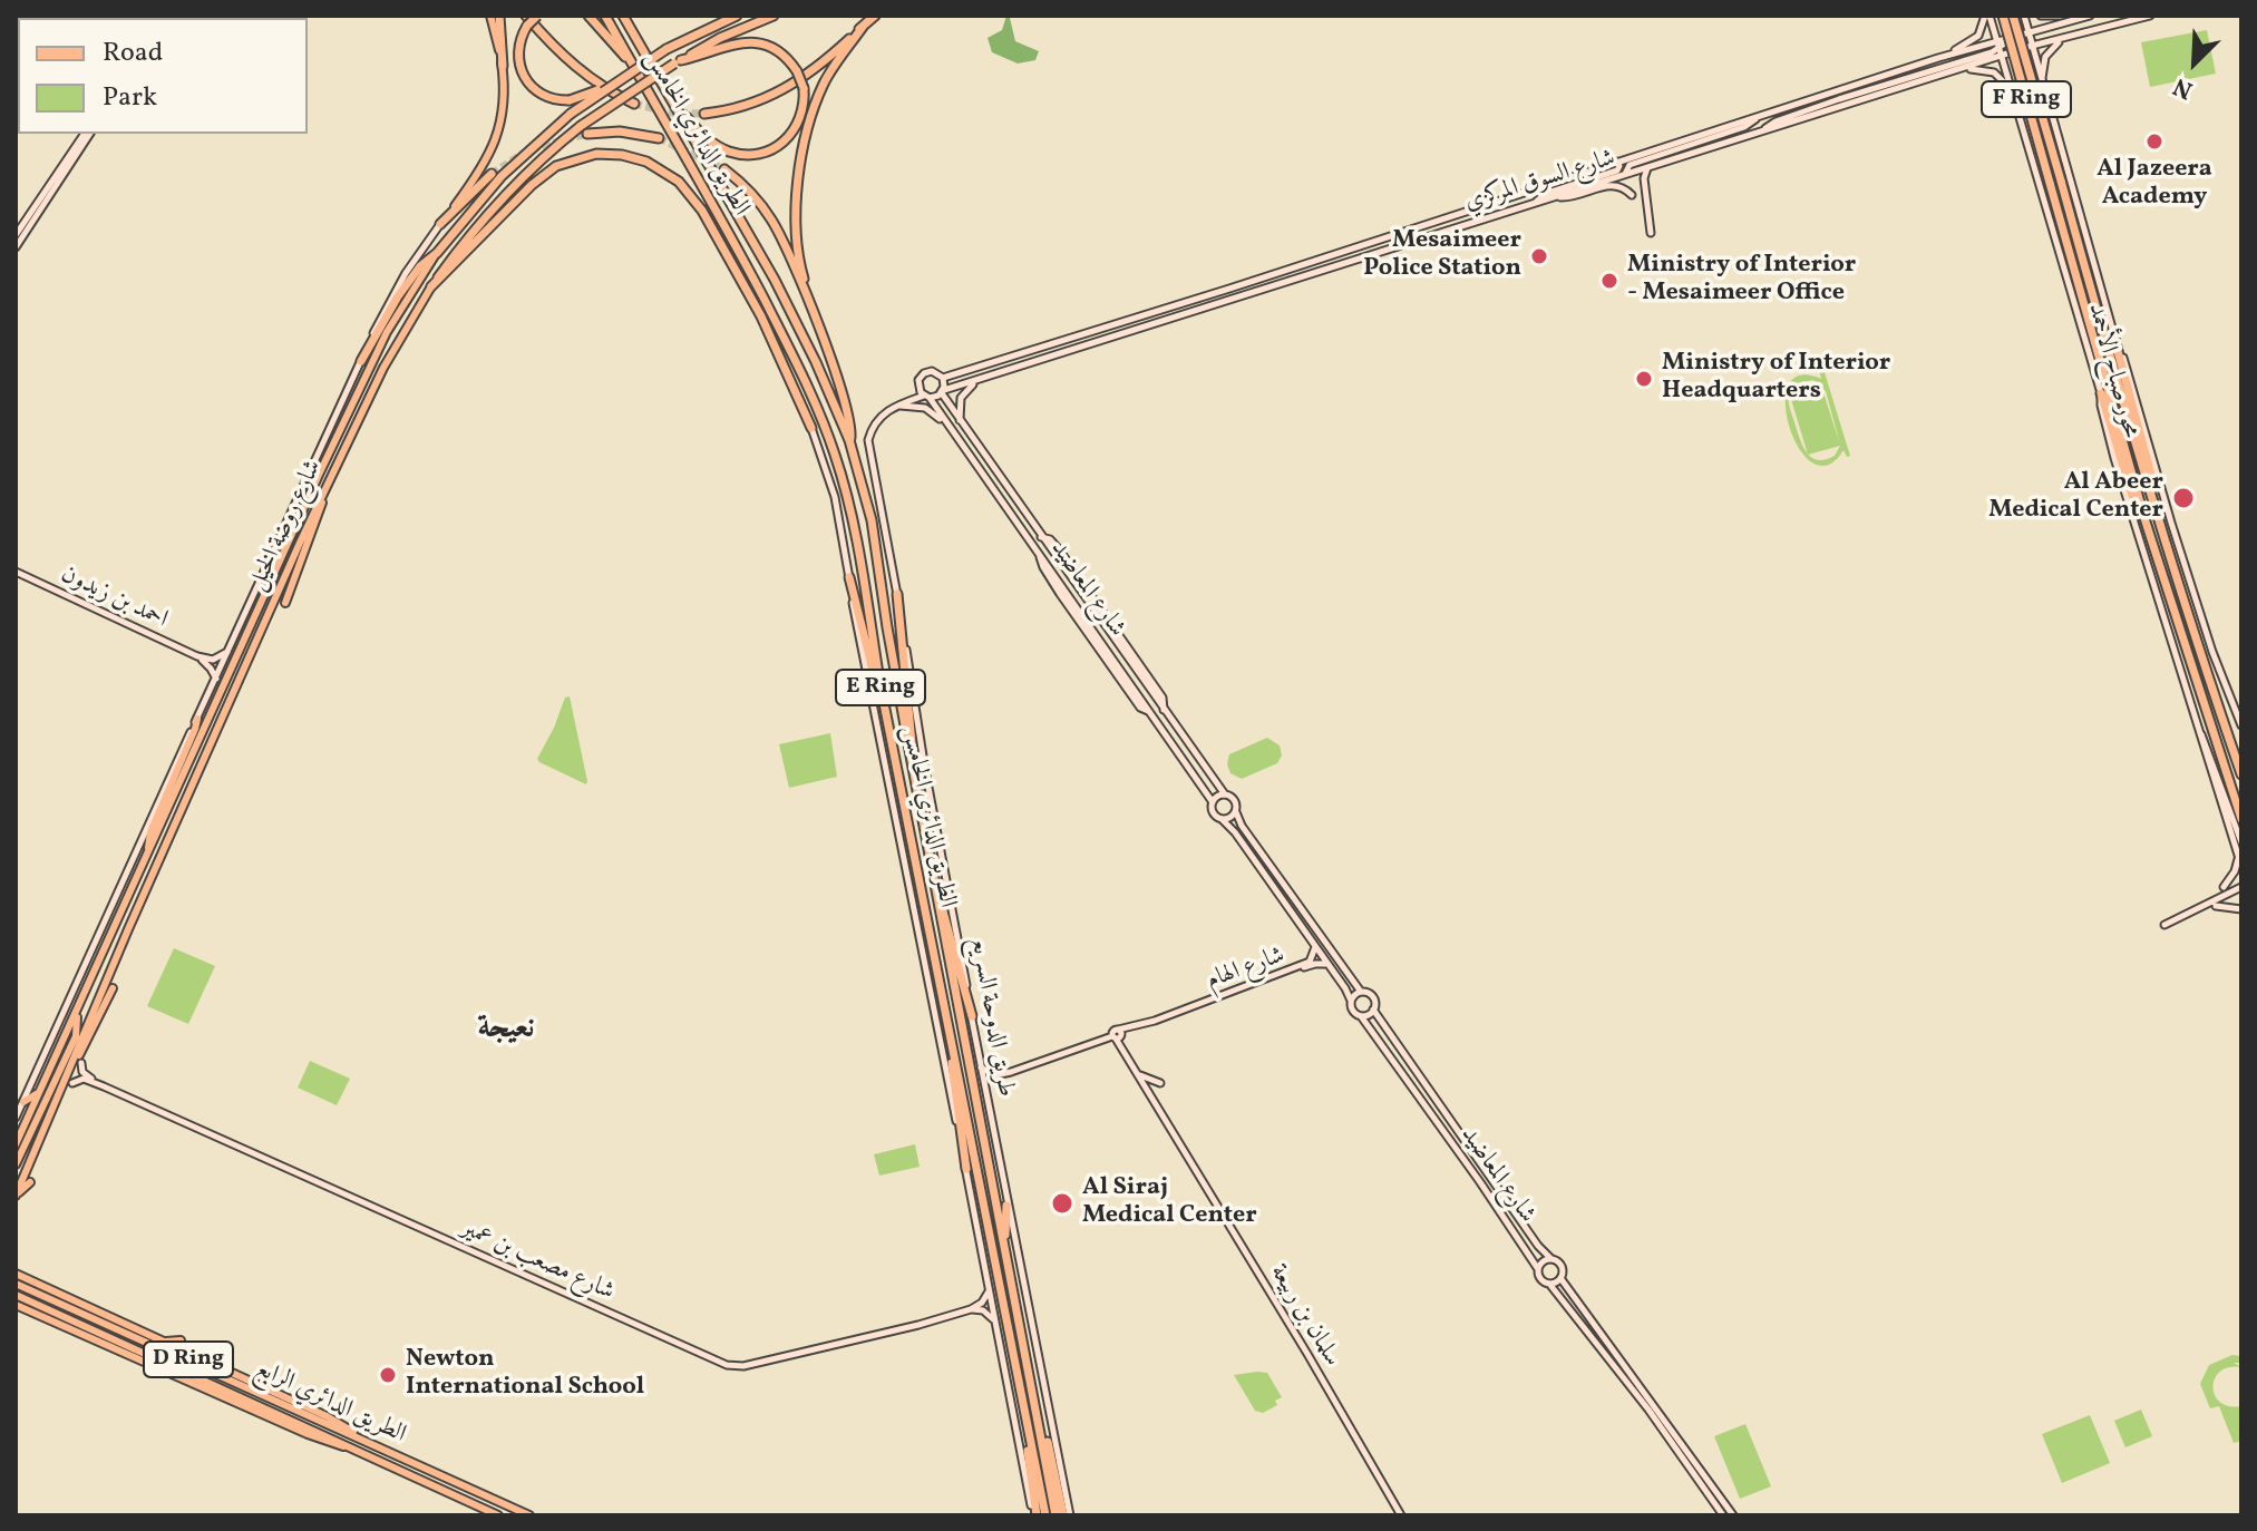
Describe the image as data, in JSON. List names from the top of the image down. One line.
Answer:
{"streets":{"highway":["F Ring","الطريق الدائري الخامس","محور صباح الأحمد","شارع روضة الخيل","E Ring"],"main road":["D Ring","الطريق الدائري الرابع"],"street":["شارع السوق المركزي","شارع المعاضيد","احمد بن زيدون","شارع الهام","طريق الدوحة السريع","شارع مصعب بن عمير","سلمان بن ربيعة"]},"crossings":[["شارع السوق المركزي","شارع المعاضيد"],["شارع روضة الخيل","احمد بن زيدون"],["شارع روضة الخيل","شارع مصعب بن عمير"],["شارع الهام","سلمان بن ربيعة"],["D Ring","الطريق الدائري الرابع"]],"districts":["نعيجة"],"places":["Al Jazeera Academy","Mesaimeer Police Station","Ministry of Interior - Mesaimeer Office","Ministry of Interior Headquarters","Al Abeer Medical Center","Al Siraj Medical Center","Newton International School"],"legend":["Road","Park"],"north":"bottom left"}
